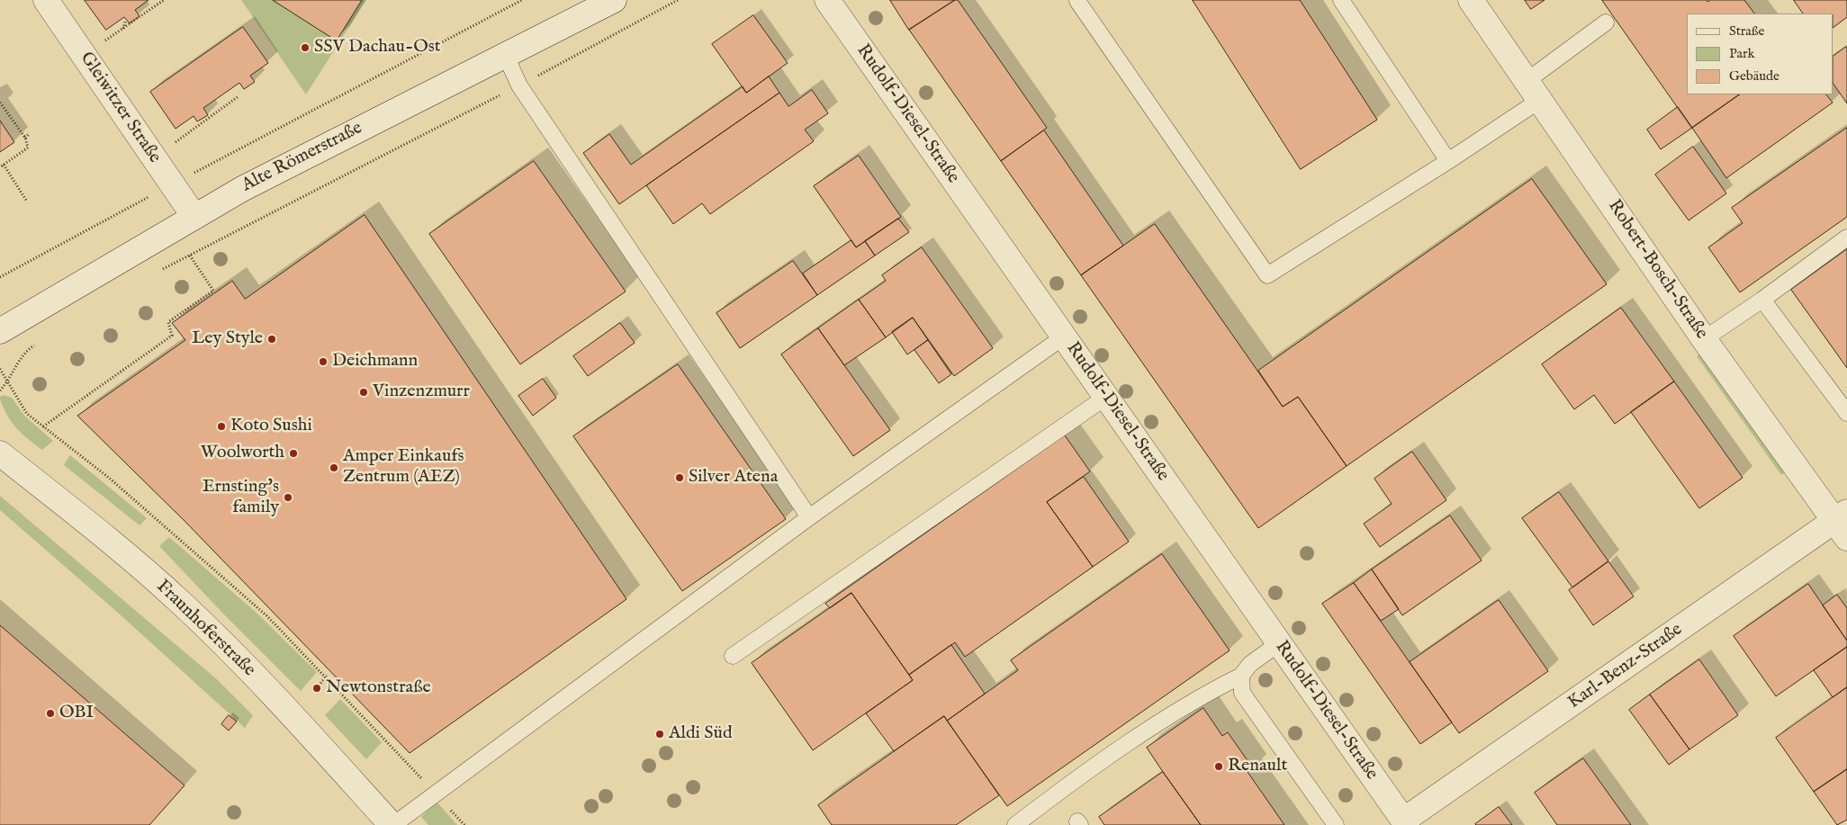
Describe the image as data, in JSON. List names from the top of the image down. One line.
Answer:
{"streets":{"street":["Gleiwitzer Straße","Rudolf-Diesel-Straße","Alte Römerstraße","Robert-Bosch-Straße","Fraunhoferstraße","Karl-Benz-Straße"]},"crossings":[["Gleiwitzer Straße","Alte Römerstraße"],["Rudolf-Diesel-Straße","Karl-Benz-Straße"],["Robert-Bosch-Straße","Karl-Benz-Straße"]],"places":["SSV Dachau-Ost","Ley Style","Deichmann","Vinzenzmurr","Koto Sushi","Woolworth","Amper Einkaufs Zentrum (AEZ)","Silver Atena","Ernsting's family","Newtonstraße","OBI","Aldi Süd","Renault"],"legend":["Straße","Park","Gebäude"]}
